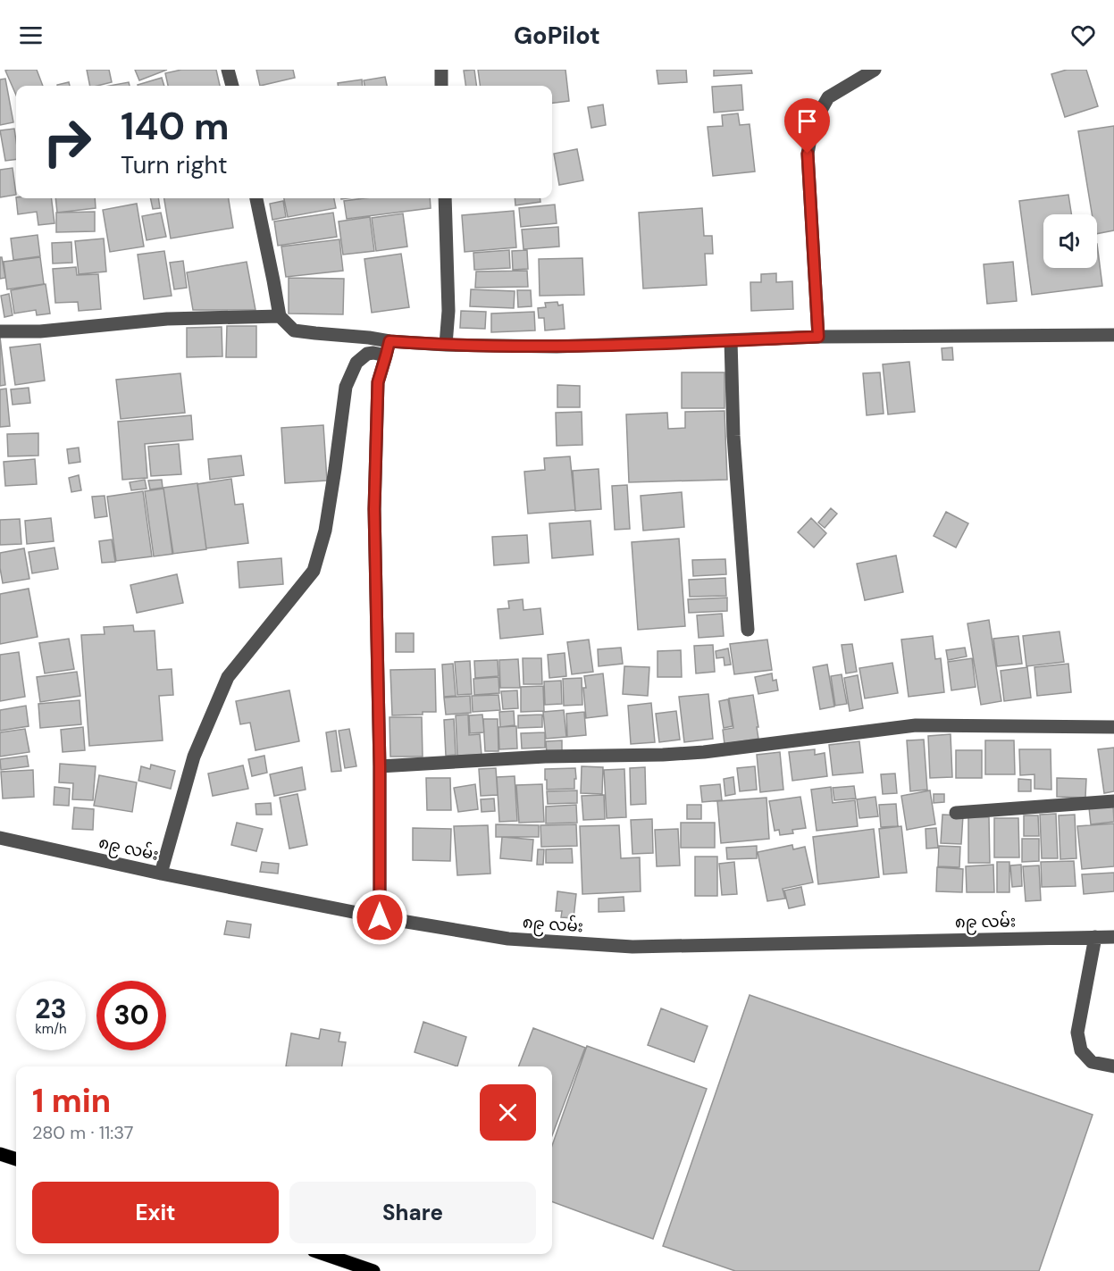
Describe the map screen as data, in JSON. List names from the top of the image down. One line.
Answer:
{"streets":{"street":["၈၉ လမ်း"]},"page":{"header":"GoPilot","turn":["140 m","Turn right"],"speed":"23 km/h","limit":"30","heading":["1 min","280 m · 11:37"],"buttons":["Exit","Share"]}}
